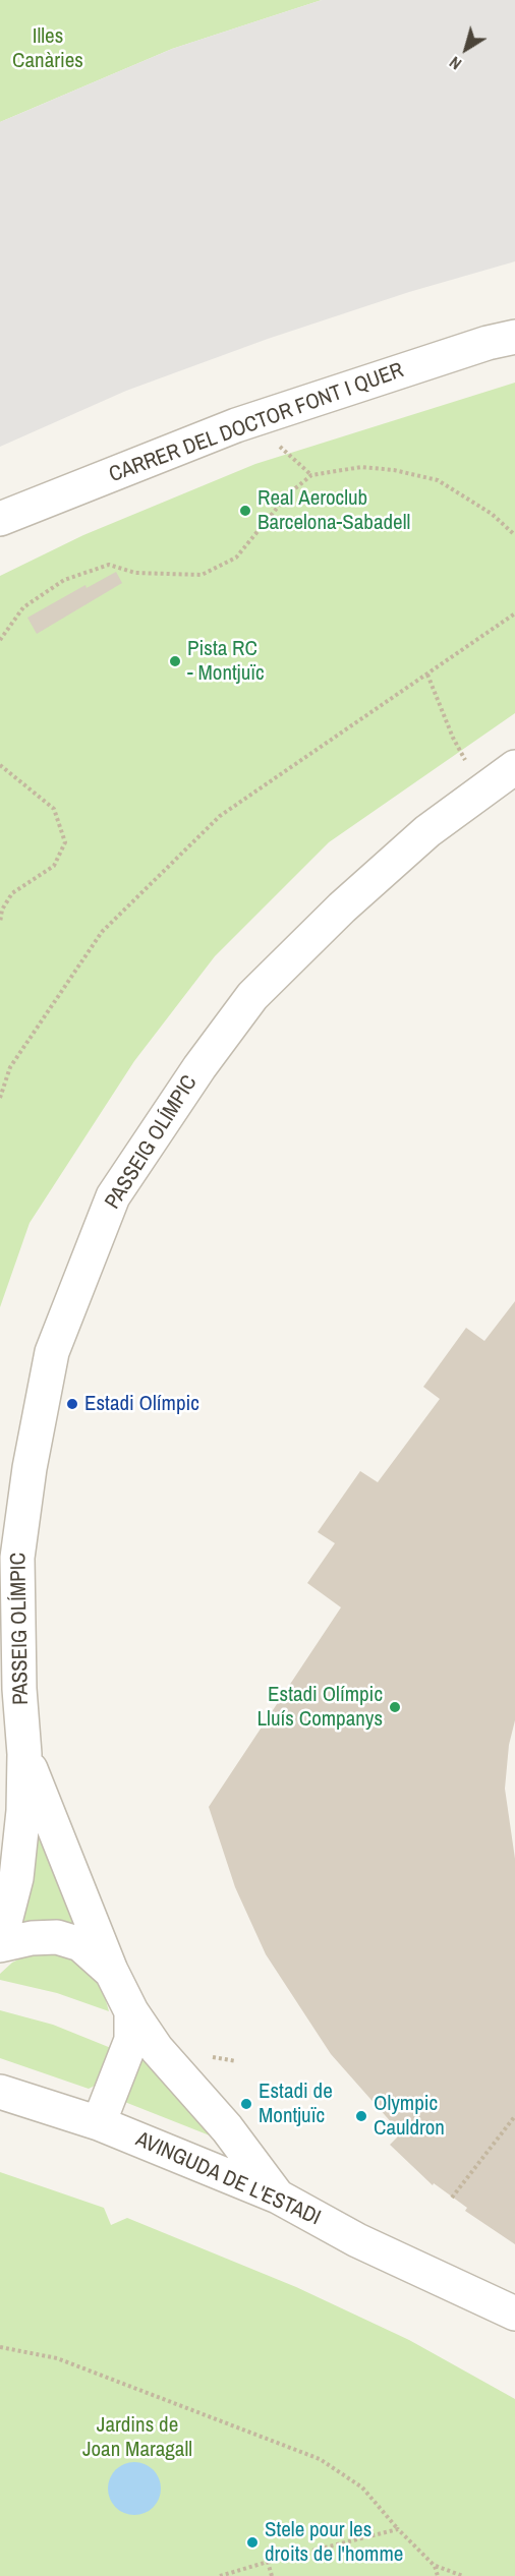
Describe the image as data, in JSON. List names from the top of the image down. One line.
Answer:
{"streets":{"street":["CARRER DEL DOCTOR FONT I QUER","PASSEIG OLÍMPIC","AVINGUDA DE L'ESTADI"]},"parks":["Illes Canàries","Jardins de Joan Maragall"],"places":["Real Aeroclub Barcelona-Sabadell","Pista RC - Montjuïc","Estadi Olímpic","Estadi Olímpic Lluís Companys","Estadi de Montjuïc","Olympic Cauldron","Stele pour les droits de l'homme"],"north":"bottom left"}
